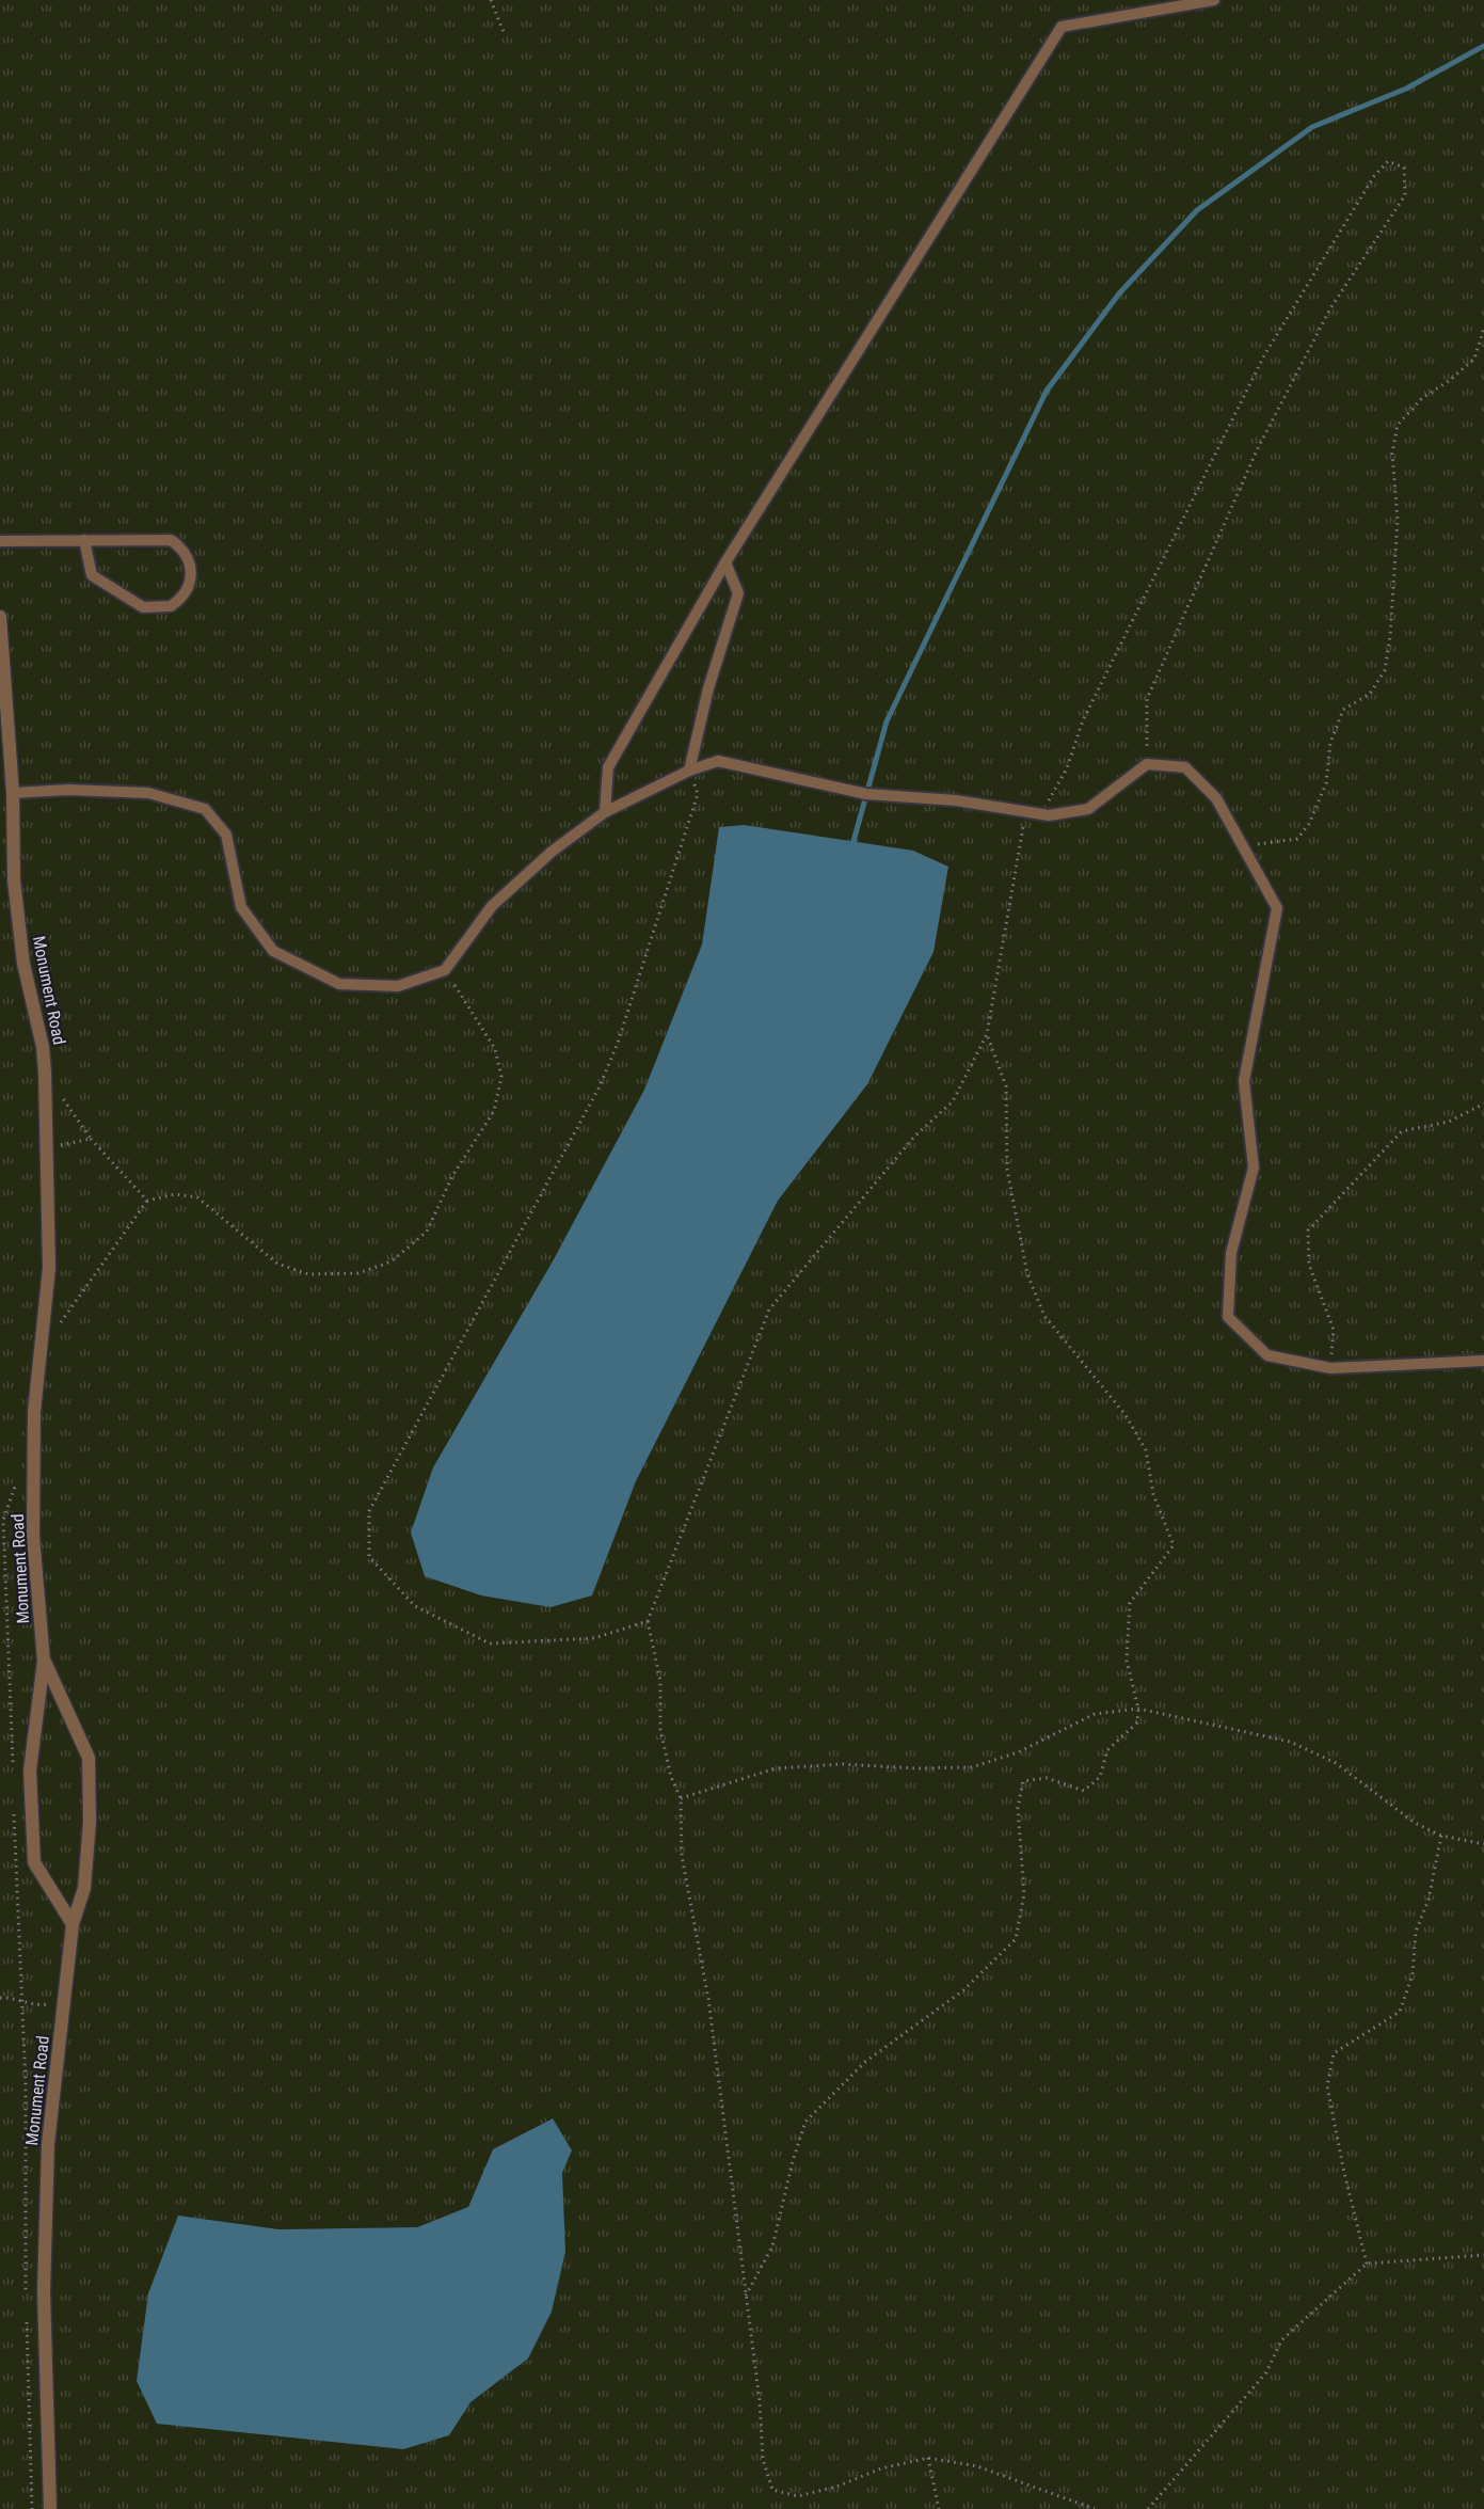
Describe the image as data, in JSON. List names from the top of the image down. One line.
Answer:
{"streets":{"street":["Monument Road"]}}
